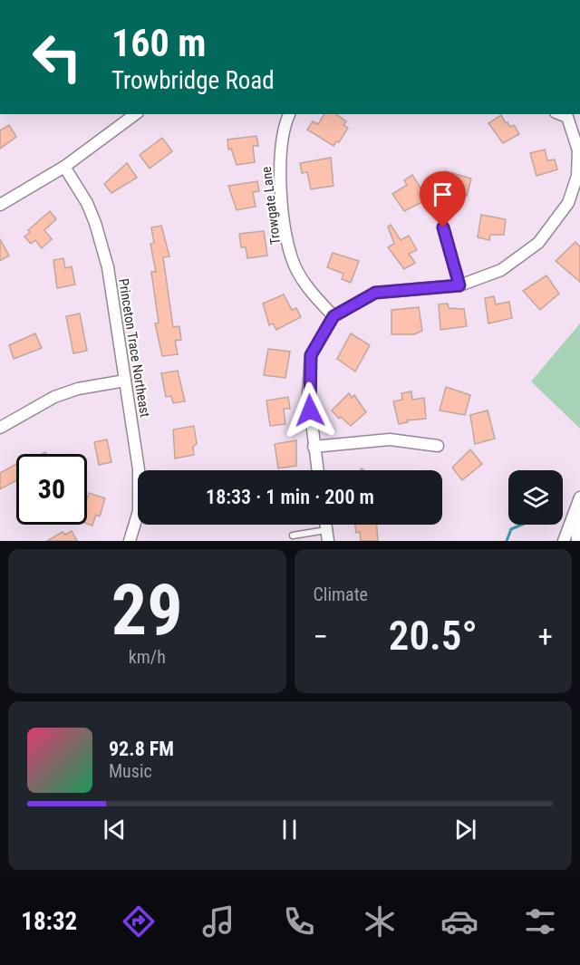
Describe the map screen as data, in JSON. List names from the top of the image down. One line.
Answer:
{"streets":{"street":["Trowgate Lane","Princeton Trace Northeast"]},"page":{"turn":["160 m","Trowbridge Road"],"limit":"30","trip":"18:33 · 1 min · 200 m","tile":[["29","km/h"],"Climate"],"heat":["−","20.5°","+"],"song":["92.8 FM","Music"],"tabs":"18:32"}}
